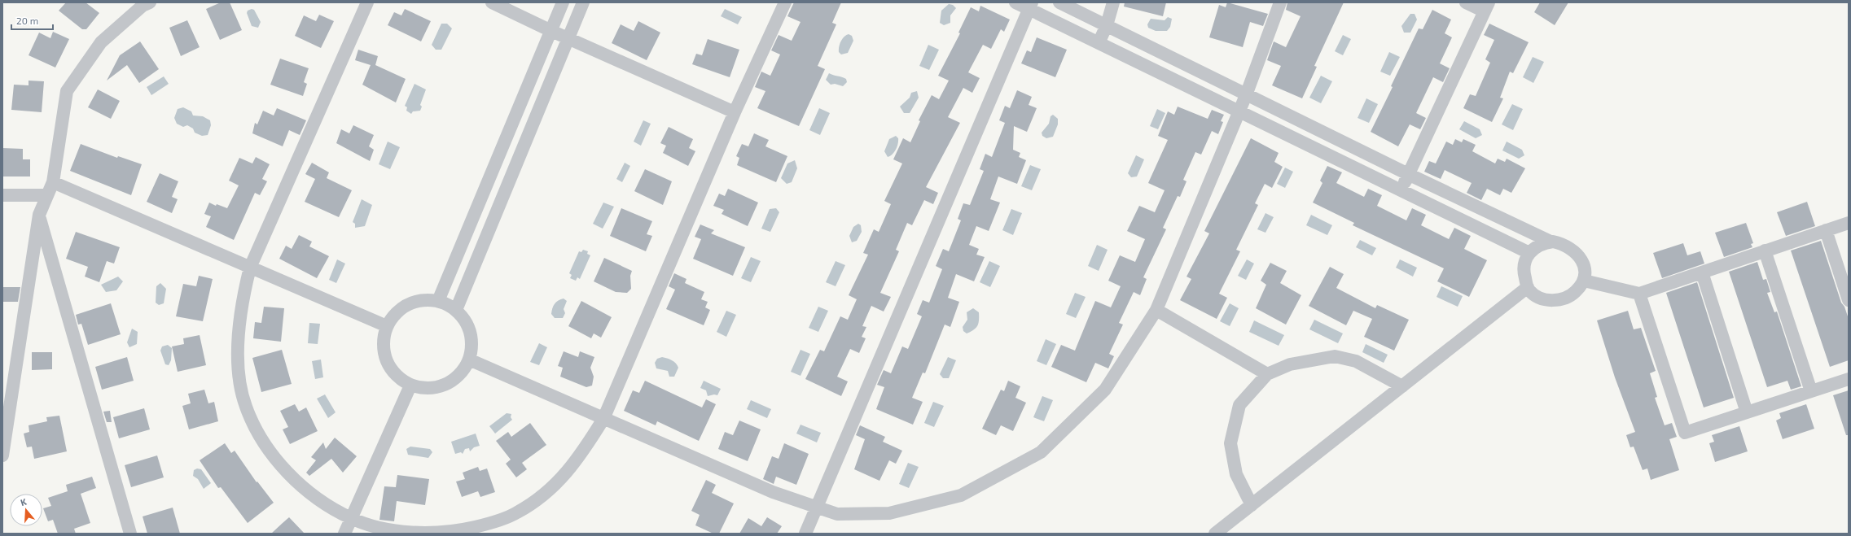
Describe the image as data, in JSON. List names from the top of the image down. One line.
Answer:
{"scale_bar":"20 m","north":"top"}
